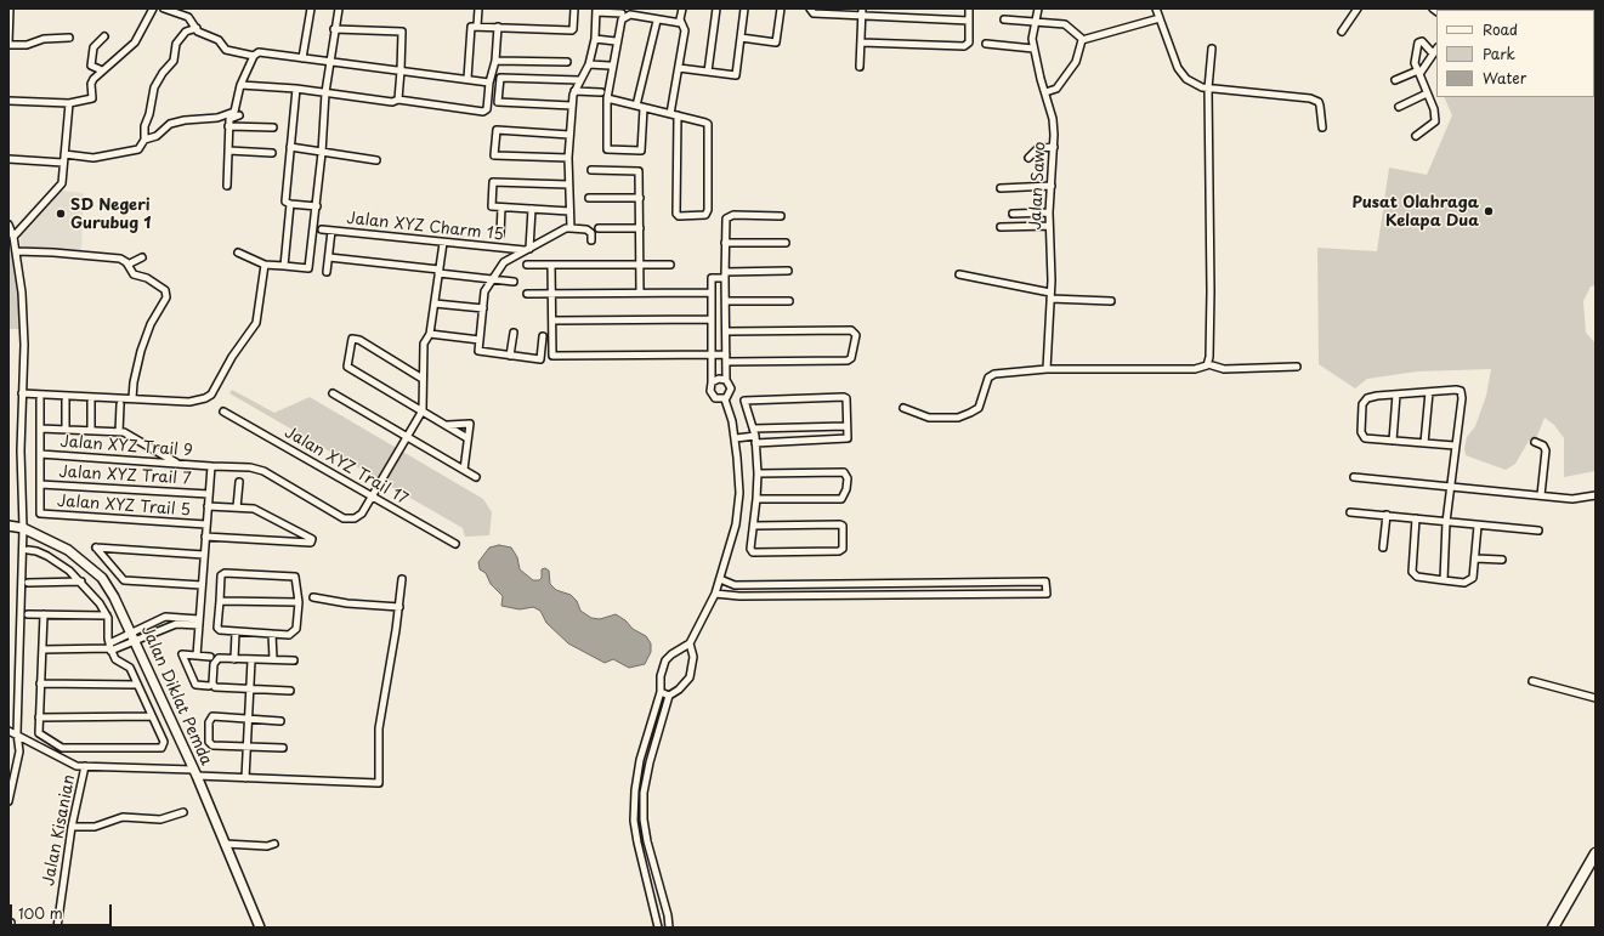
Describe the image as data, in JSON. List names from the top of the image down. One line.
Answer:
{"streets":{"street":["Jalan Sawo","Jalan XYZ Charm 15","Jalan XYZ Trail 9","Jalan XYZ Trail 17","Jalan XYZ Trail 7","Jalan XYZ Trail 5","Jalan Diklat Pemda","Jalan Kisanian"]},"crossings":[["Jalan XYZ Trail 9","Jalan XYZ Trail 17"],["Jalan XYZ Trail 7","Jalan XYZ Trail 5"]],"places":["Pusat Olahraga Kelapa Dua","SD Negeri Gurubug 1"],"legend":["Road","Park","Water"],"scale_bar":"100 m"}
